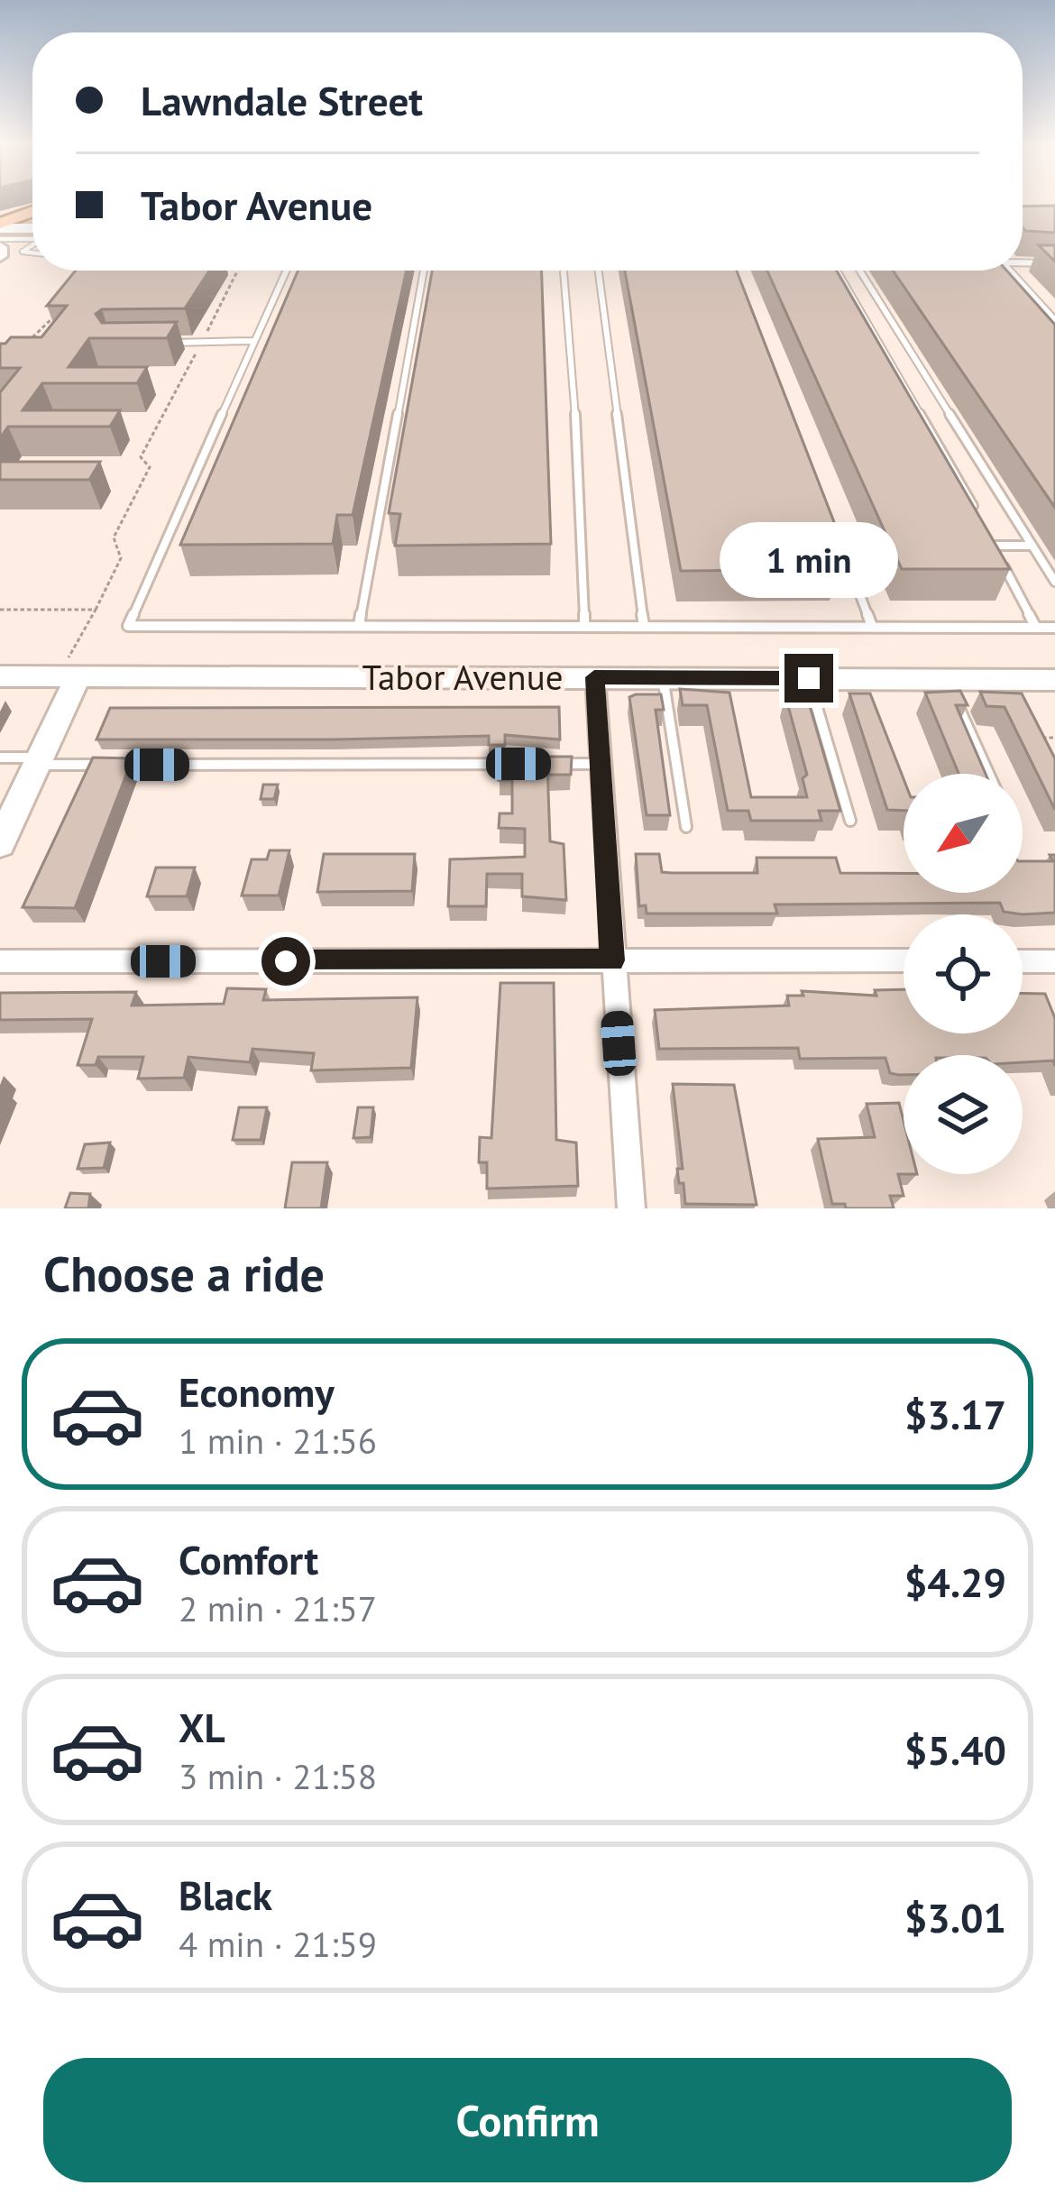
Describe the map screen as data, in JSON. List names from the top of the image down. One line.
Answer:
{"streets":{"street":["Tabor Avenue"]},"north":"bottom left","page":{"banner":["Lawndale Street","Tabor Avenue"],"bubble":"1 min","heading":"Choose a ride","list":[{"name":"Economy","note":"1 min · 21:56","value":"$3.17"},{"name":"Comfort","note":"2 min · 21:57","value":"$4.29"},{"name":"XL","note":"3 min · 21:58","value":"$5.40"},{"name":"Black","note":"4 min · 21:59","value":"$3.01"}],"buttons":"Confirm"}}
